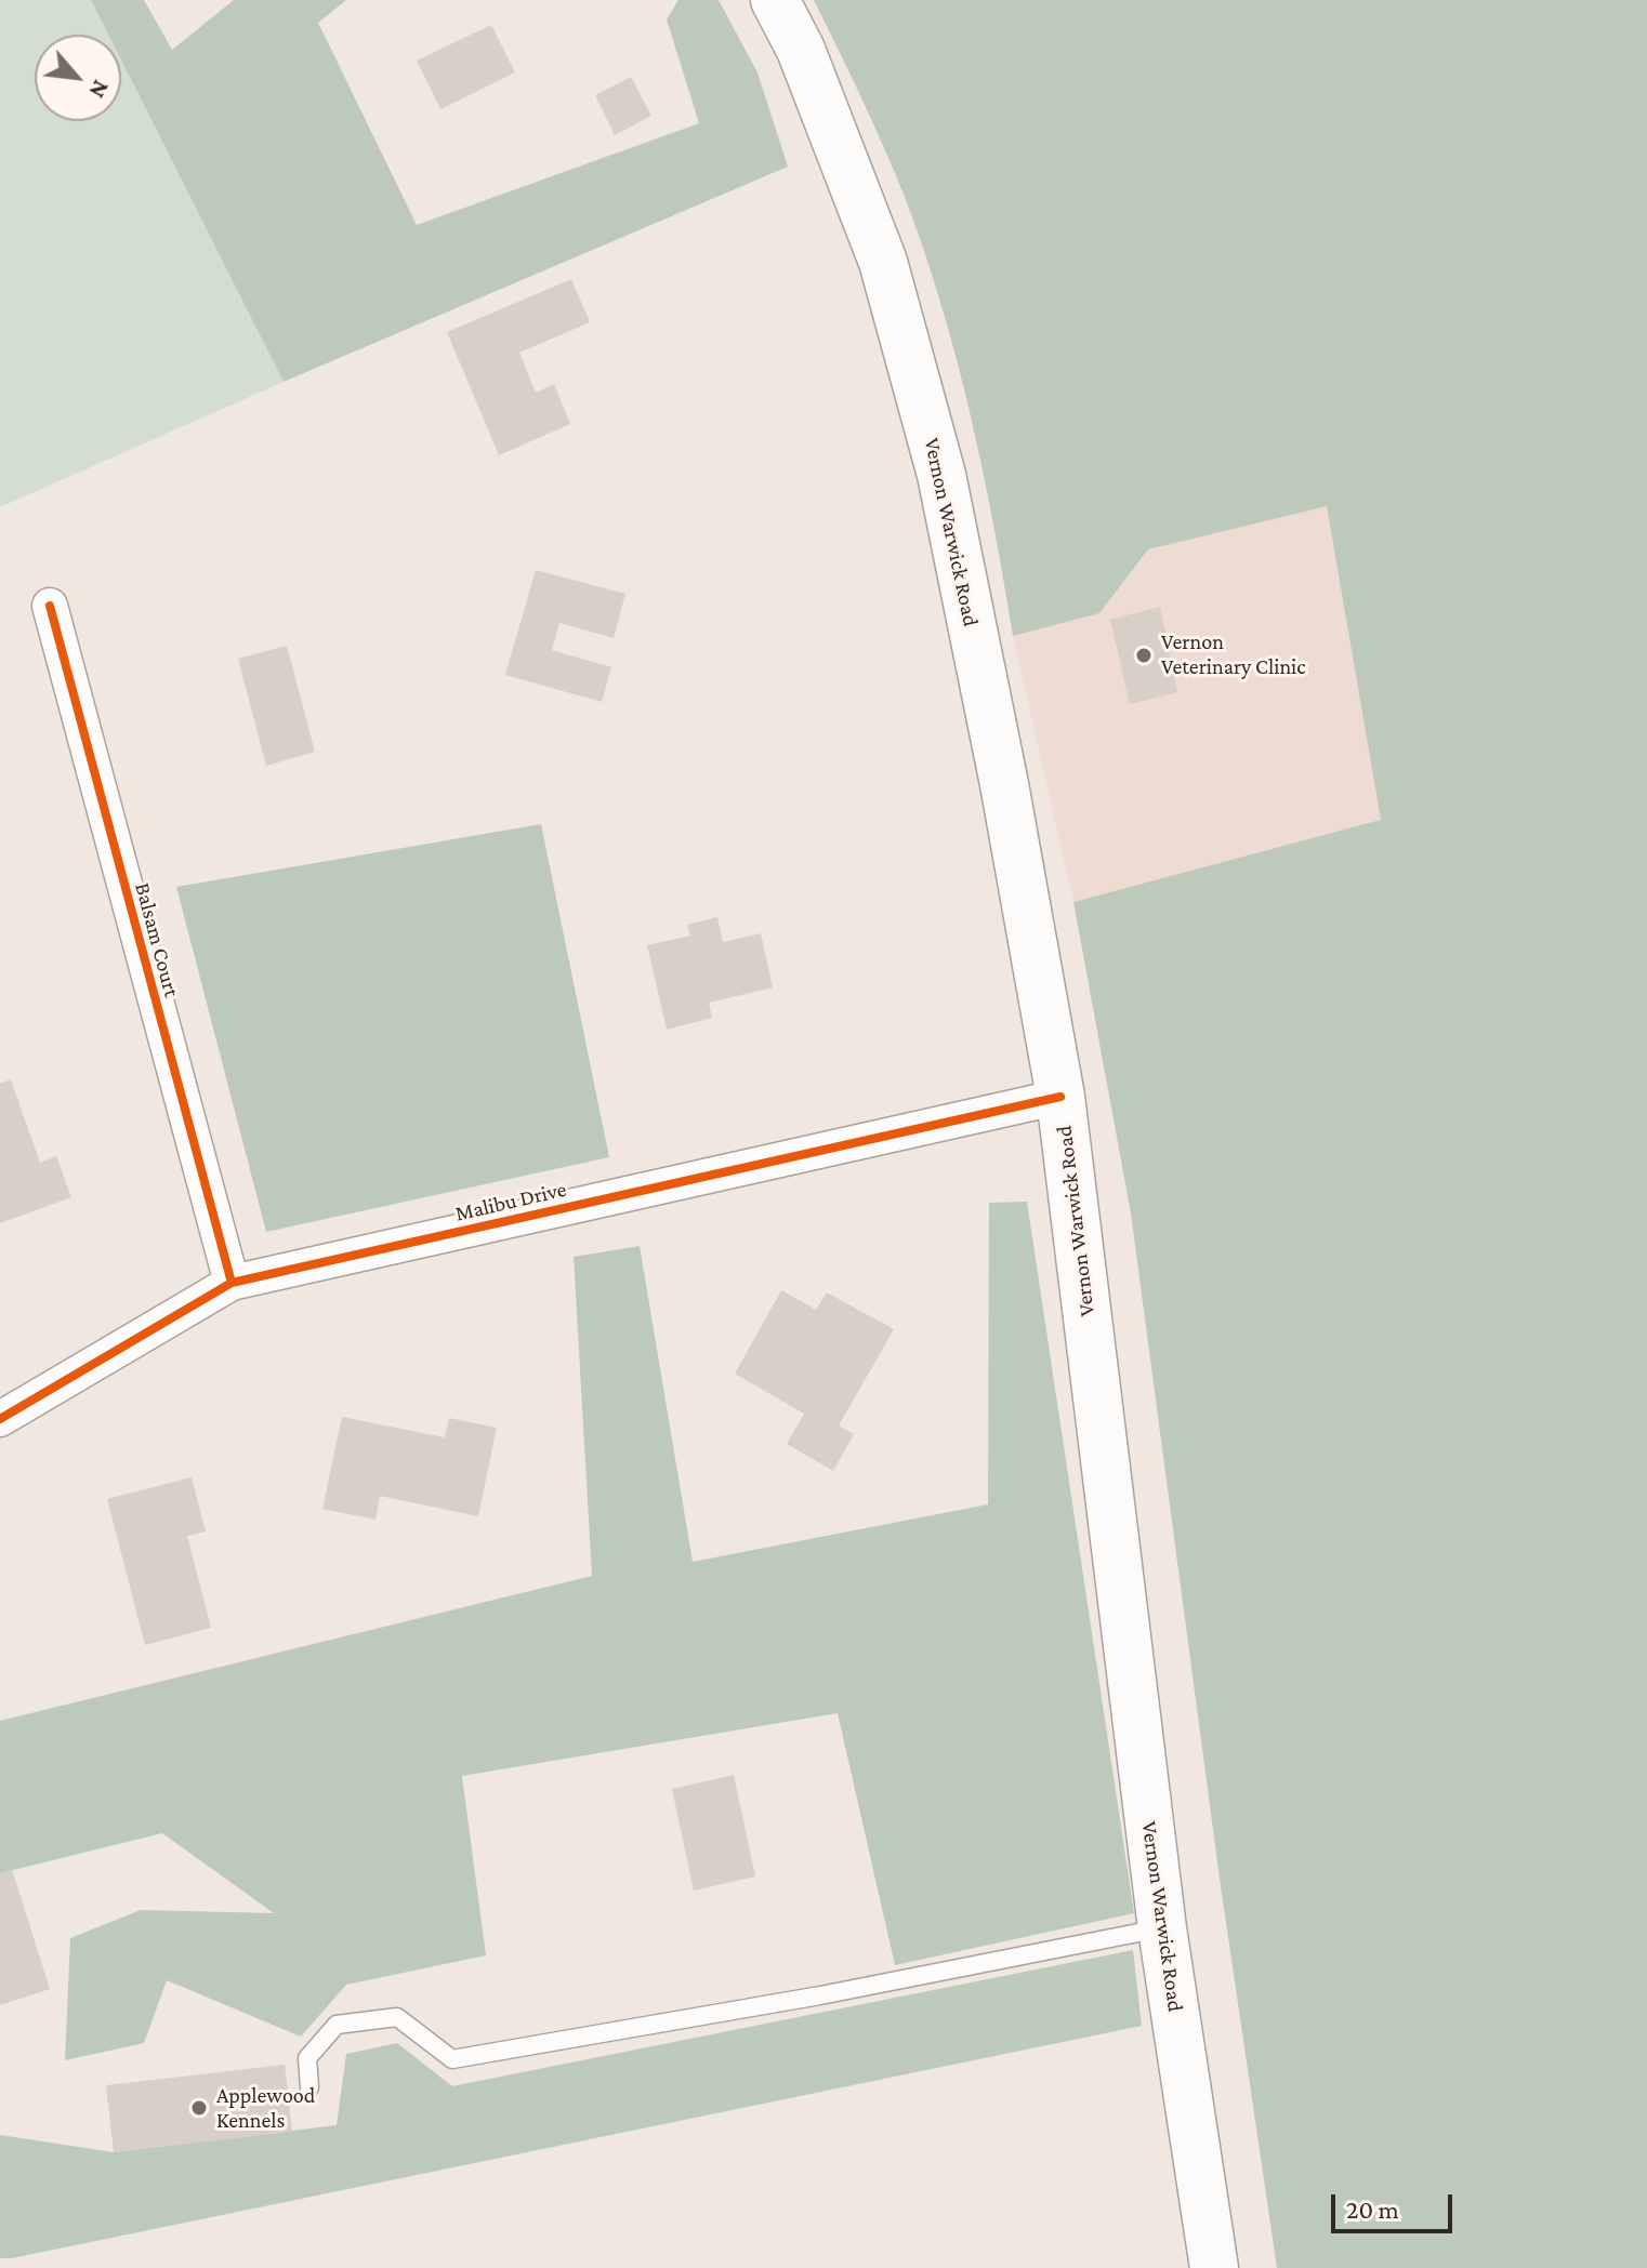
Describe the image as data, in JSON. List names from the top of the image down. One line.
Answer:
{"streets":{"main road":["Vernon Warwick Road"],"street":["Balsam Court","Malibu Drive"]},"crossings":[["Vernon Warwick Road","Malibu Drive"],["Balsam Court","Malibu Drive"]],"places":["Vernon Veterinary Clinic","Applewood Kennels"],"scale_bar":"20 m","north":"bottom right"}
